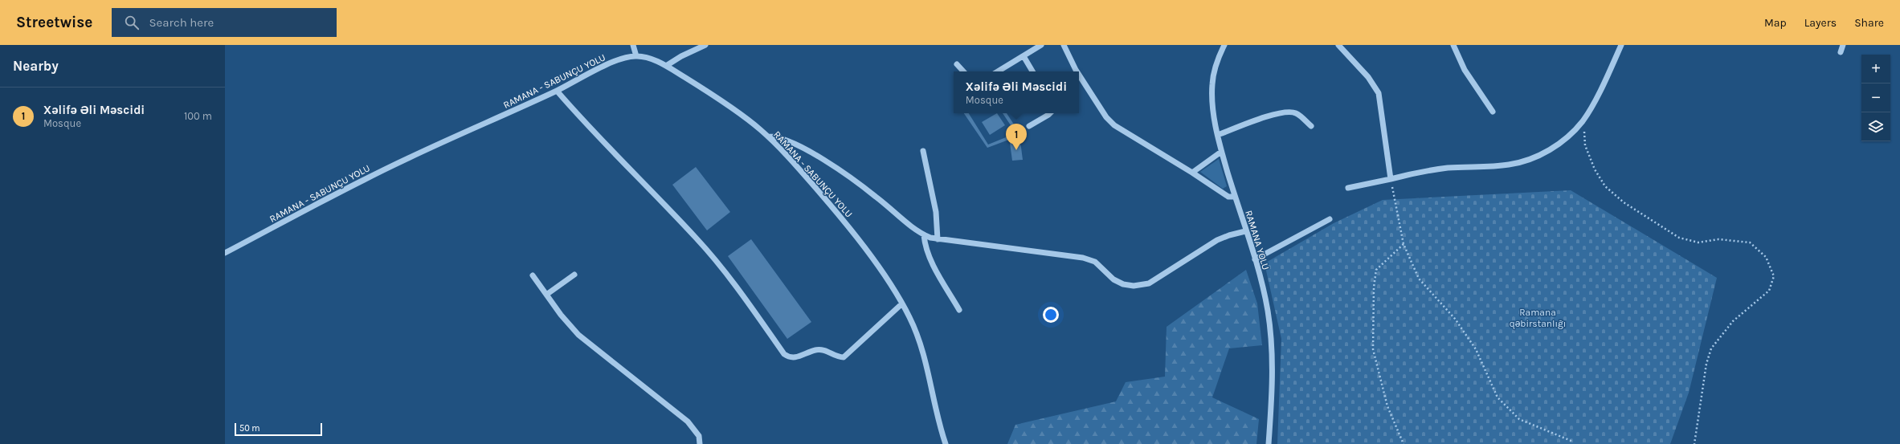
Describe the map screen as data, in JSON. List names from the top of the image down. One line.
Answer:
{"streets":{"street":["RAMANA - SABUNÇU YOLU","RAMANA YOLU"]},"parks":["Ramana qəbirstanlığı"],"scale_bar":"50 m","page":{"header":"Streetwise","search":"Search here","nav":["Map","Layers","Share"],"heading":"Nearby","map_buttons":["+","−"],"popup":["Xəlifə Əli Məscidi","Mosque"],"list":[{"mark":"1","name":"Xəlifə Əli Məscidi","note":"Mosque","value":"100 m"}],"pins":"1","scale":"50 m"}}
